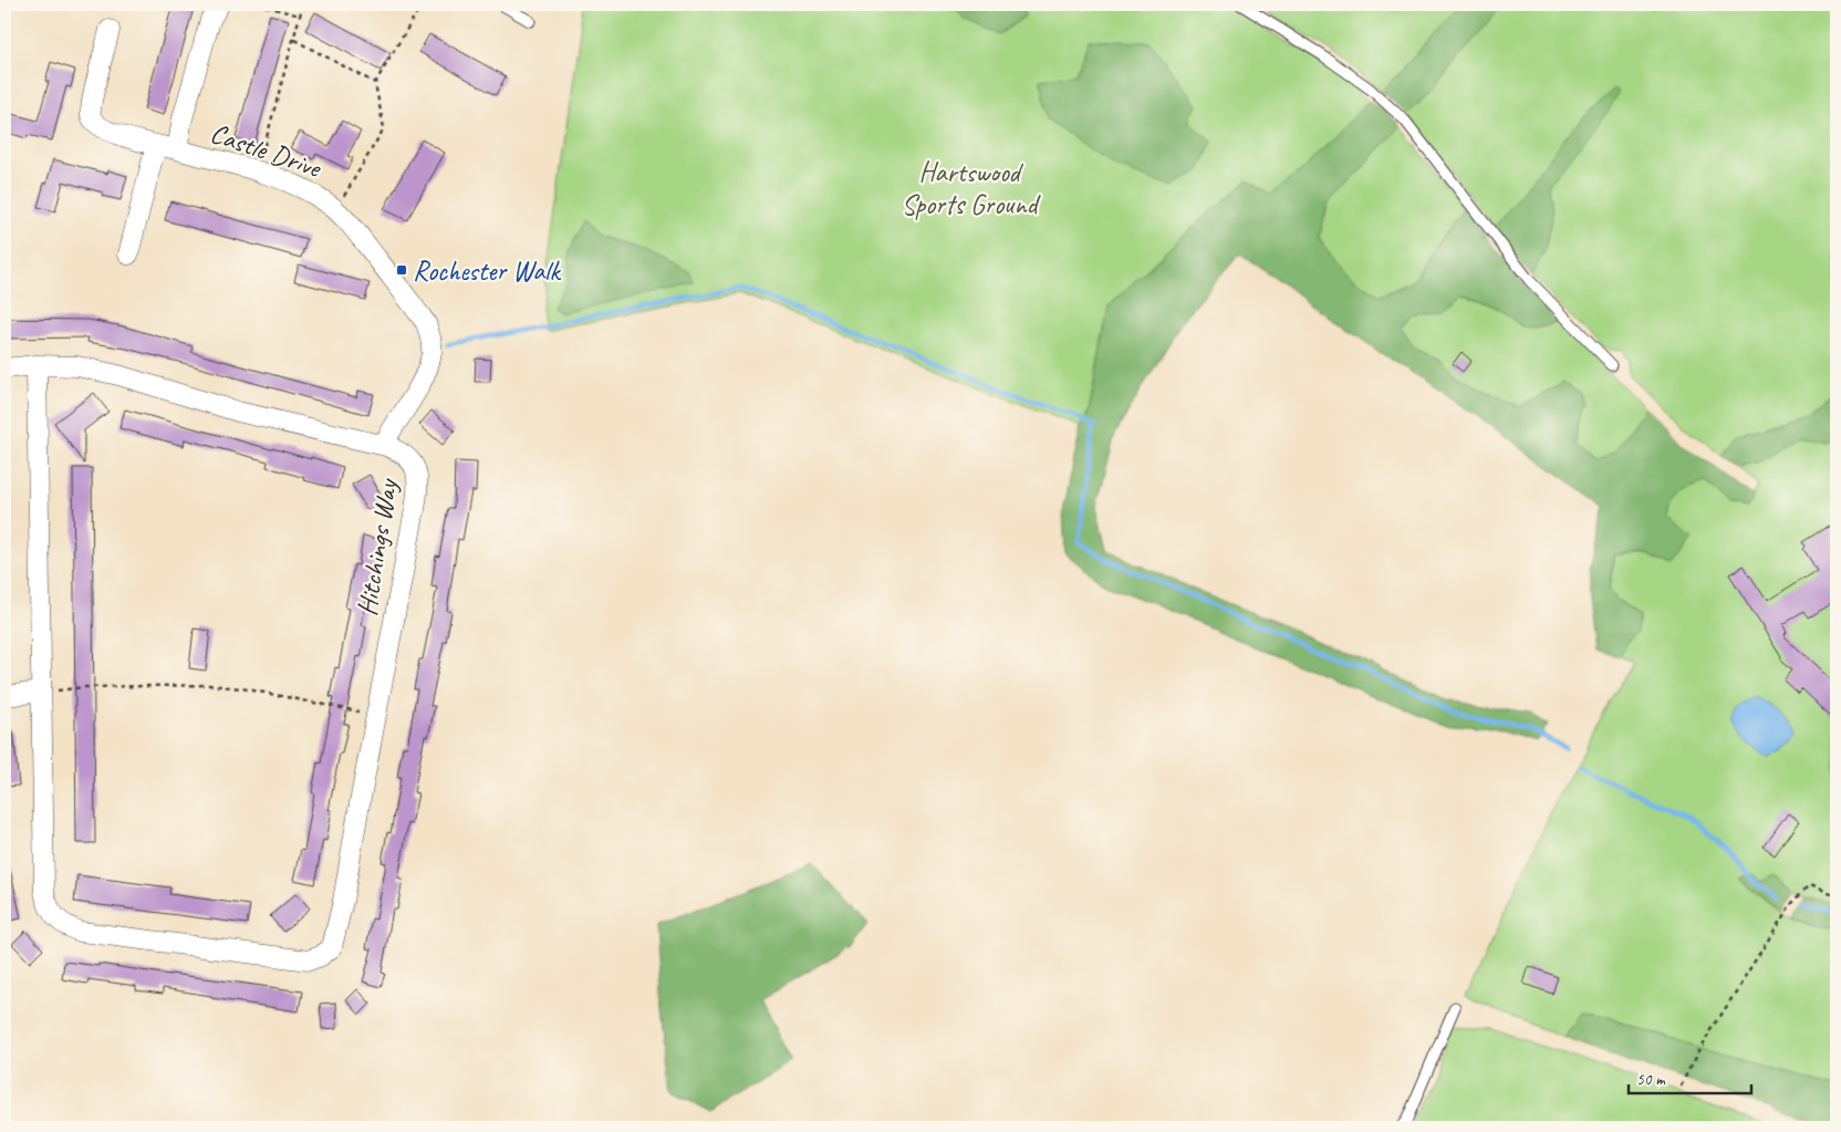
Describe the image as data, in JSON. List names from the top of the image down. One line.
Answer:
{"streets":{"street":["Castle Drive","Hitchings Way"]},"crossings":[["Castle Drive","Hitchings Way"]],"parks":["Hartswood Sports Ground"],"places":{"transit":["Rochester Walk"]},"scale_bar":"50 m"}
